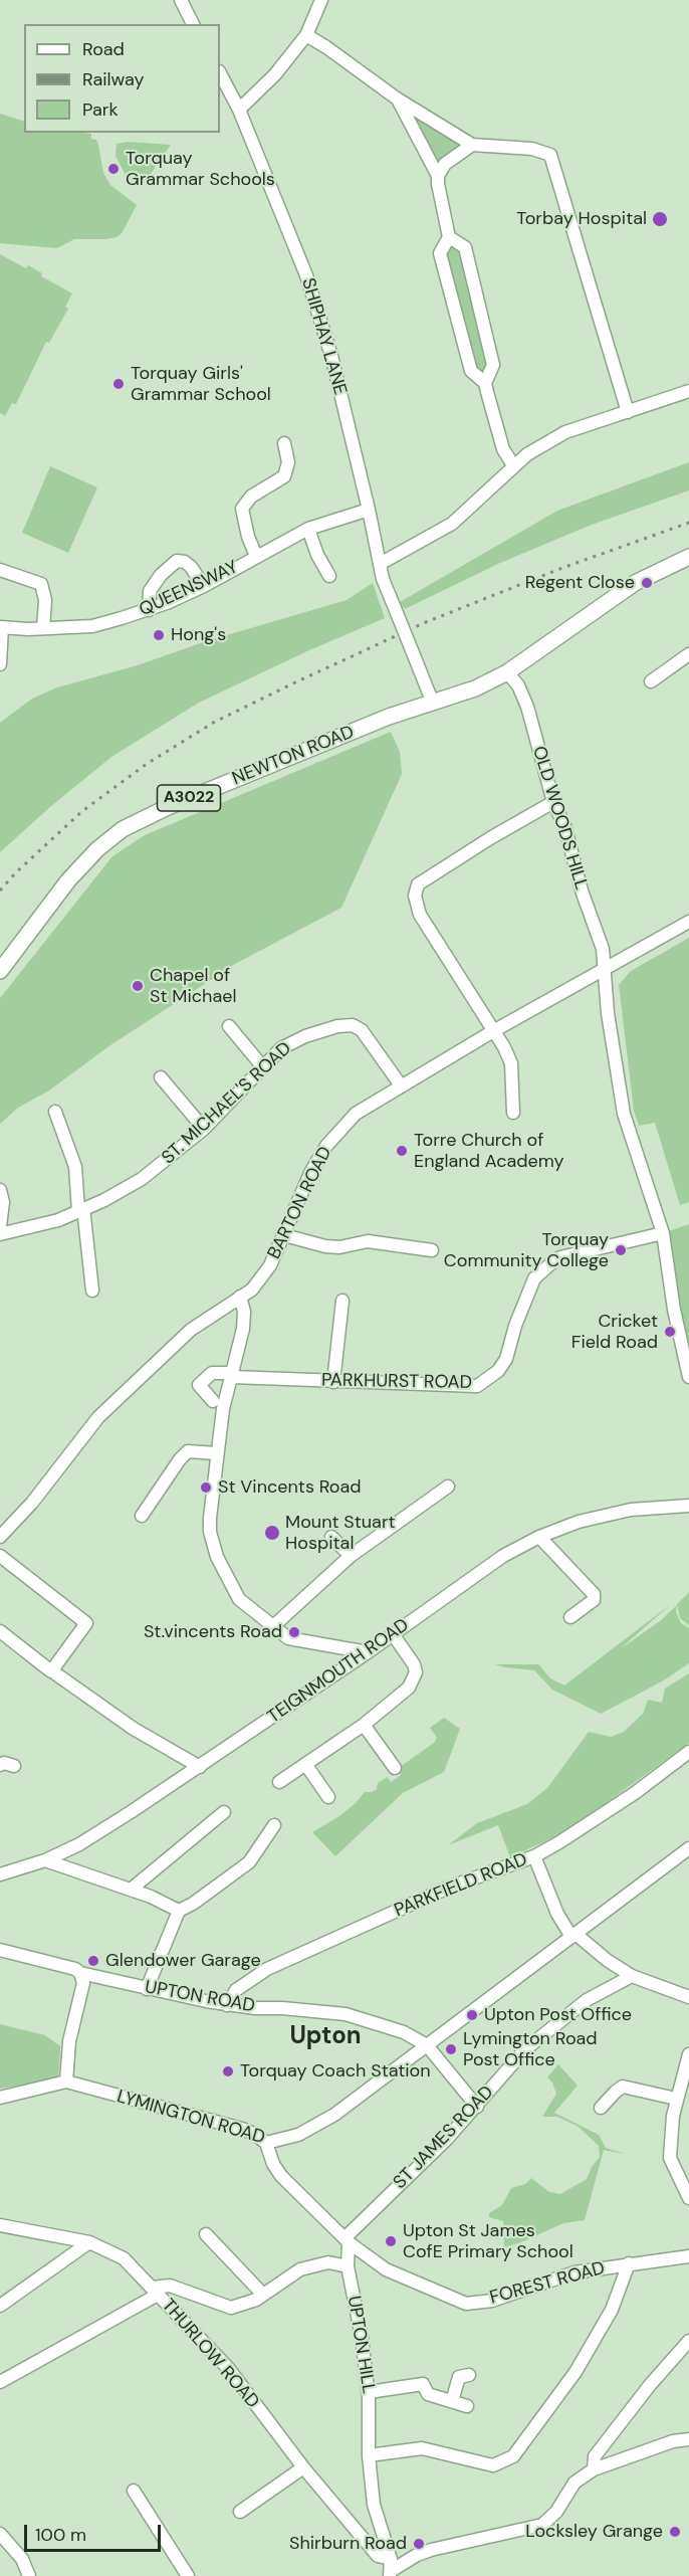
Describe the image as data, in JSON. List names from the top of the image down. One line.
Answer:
{"streets":{"main road":["NEWTON ROAD","A3022"],"street":["SHIPHAY LANE","QUEENSWAY","OLD WOODS HILL","ST. MICHAEL'S ROAD","BARTON ROAD","PARKHURST ROAD","TEIGNMOUTH ROAD","PARKFIELD ROAD","UPTON ROAD","LYMINGTON ROAD","ST JAMES ROAD","FOREST ROAD","UPTON HILL","THURLOW ROAD"]},"crossings":[["SHIPHAY LANE","QUEENSWAY"],["SHIPHAY LANE","NEWTON ROAD"],["NEWTON ROAD","A3022"],["NEWTON ROAD","OLD WOODS HILL"],["A3022","OLD WOODS HILL"],["OLD WOODS HILL","BARTON ROAD"],["OLD WOODS HILL","PARKHURST ROAD"],["ST. MICHAEL'S ROAD","BARTON ROAD"],["PARKFIELD ROAD","UPTON ROAD"],["UPTON ROAD","LYMINGTON ROAD"],["UPTON ROAD","ST JAMES ROAD"],["ST JAMES ROAD","FOREST ROAD"],["ST JAMES ROAD","UPTON HILL"],["FOREST ROAD","UPTON HILL"],["UPTON HILL","THURLOW ROAD"]],"districts":["Upton"],"places":["Torquay Grammar Schools","Torbay Hospital","Torquay Girls' Grammar School","Regent Close","Hong's","Chapel of St Michael","Torre Church of England Academy","Torquay Community College","Cricket Field Road","St Vincents Road","Mount Stuart Hospital","St.vincents Road","Glendower Garage","Upton Post Office","Lymington Road Post Office","Torquay Coach Station","Upton St James CofE Primary School","Locksley Grange","Shirburn Road"],"legend":["Road","Railway","Park"],"scale_bar":"100 m"}
